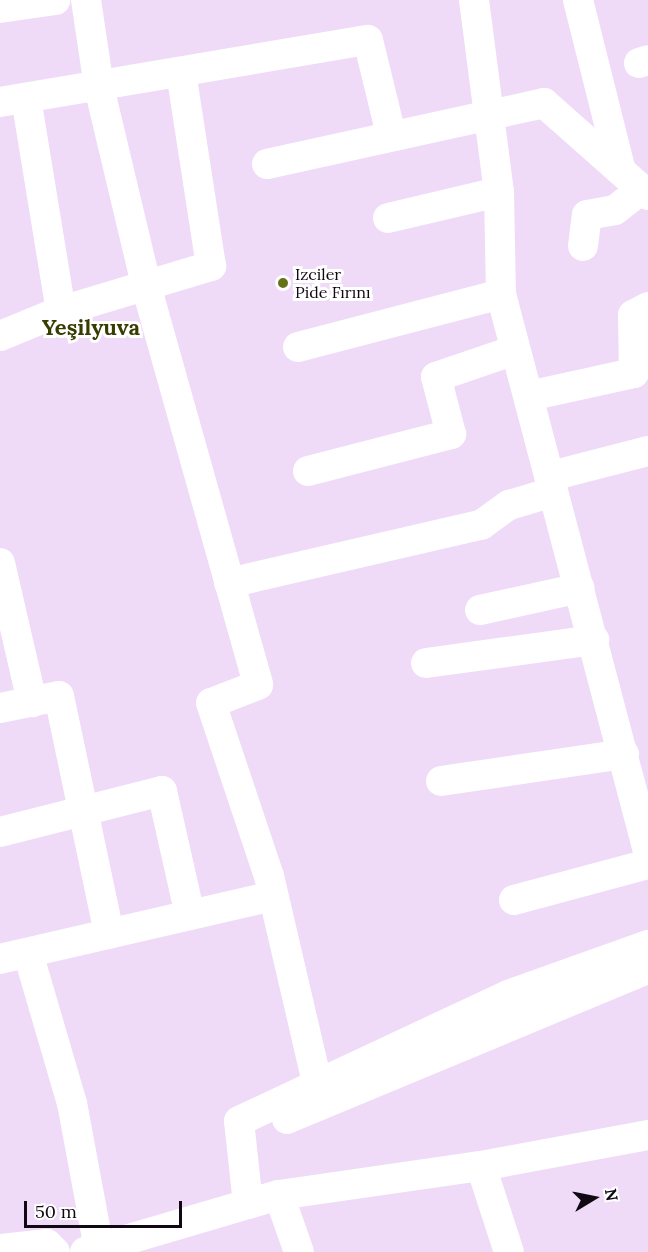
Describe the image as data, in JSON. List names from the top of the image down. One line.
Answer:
{"districts":["Yeşilyuva"],"places":["Izciler Pide Fırını"],"scale_bar":"50 m","north":"right"}
